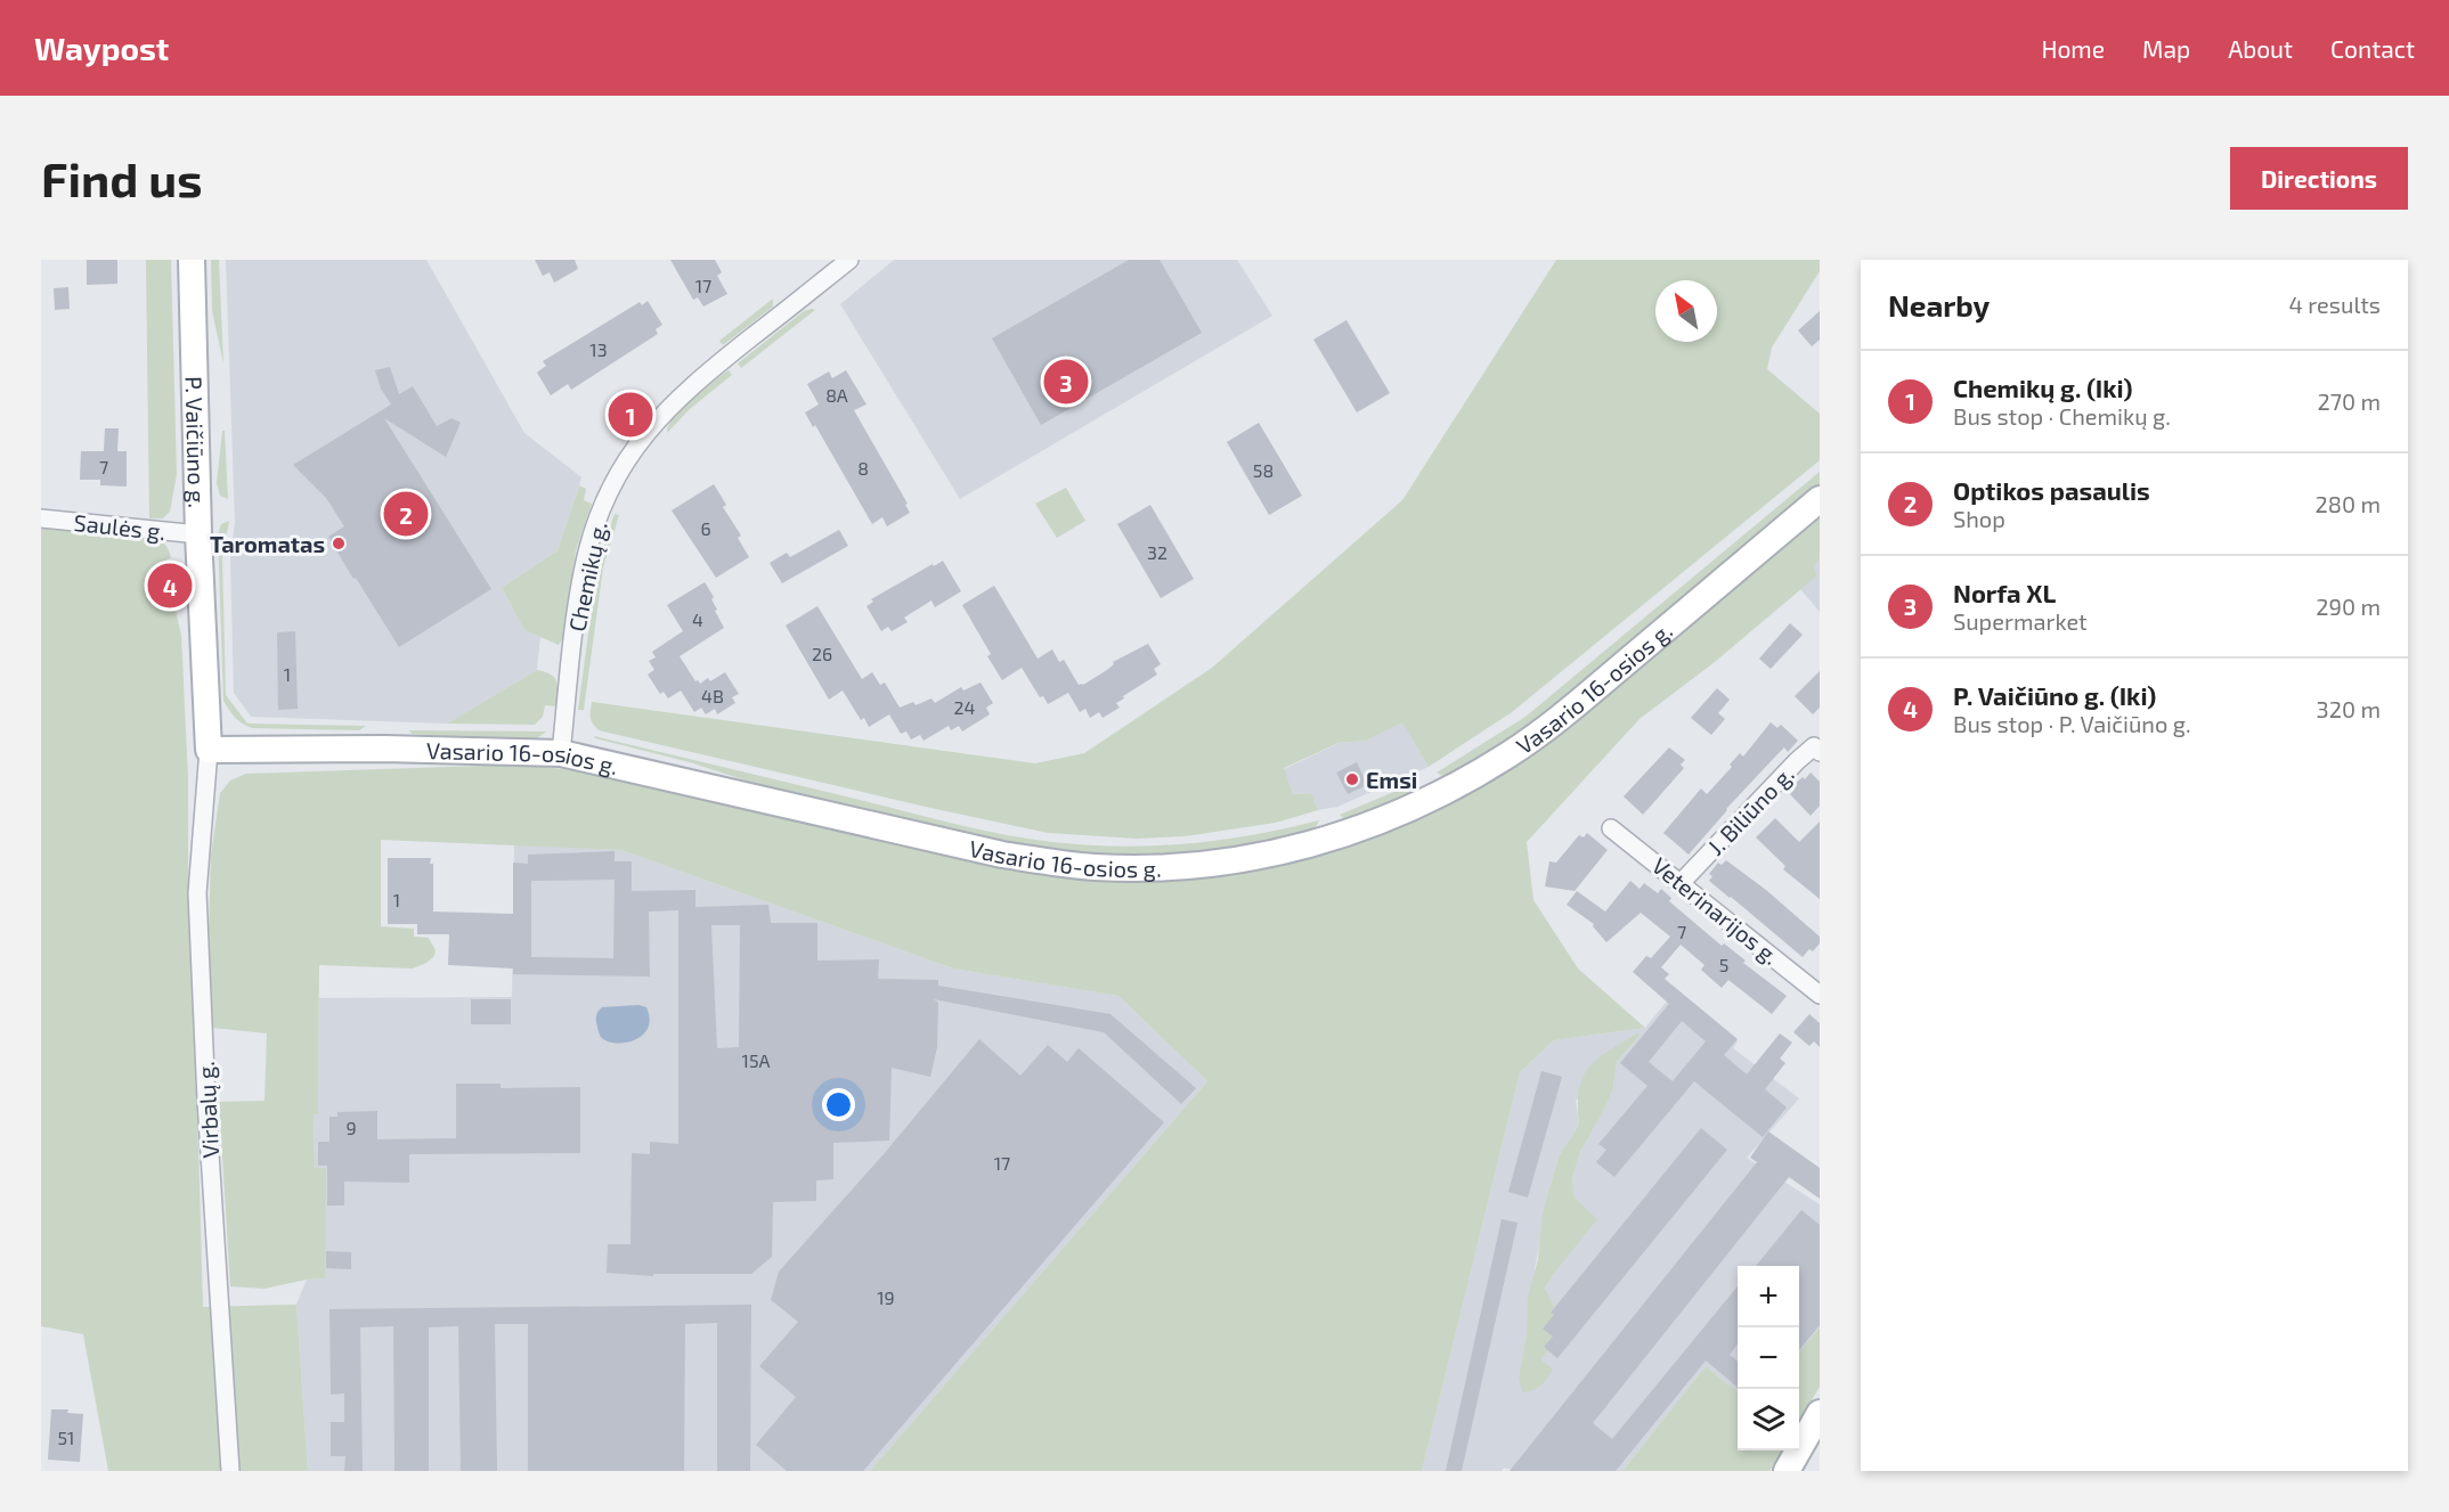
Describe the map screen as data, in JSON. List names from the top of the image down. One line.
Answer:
{"streets":{"main road":["P. Vaičiūno g.","Vasario 16-osios g."],"street":["Saulės g.","Chemikų g.","J. Biliūno g.","Veterinarijos g.","Virbalų g."]},"crossings":[["P. Vaičiūno g.","Saulės g."],["P. Vaičiūno g.","Vasario 16-osios g."],["P. Vaičiūno g.","Virbalų g."],["Chemikų g.","Vasario 16-osios g."],["Vasario 16-osios g.","Virbalų g."],["J. Biliūno g.","Veterinarijos g."]],"places":["Taromatas","Emsi"],"house_numbers":["17","13","8A","7","8","58","6","32","4","26","1","4B","24","1","7","5","15A","9","17","19","51"],"north":"top left","page":{"header":"Waypost","nav":["Home","Map","About","Contact"],"buttons":"Directions","title":"Find us","heading":["Nearby","4 results"],"list":[{"mark":"1","name":"Chemikų g. (Iki)","note":"Bus stop · Chemikų g.","value":"270 m"},{"mark":"2","name":"Optikos pasaulis","note":"Shop","value":"280 m"},{"mark":"3","name":"Norfa XL","note":"Supermarket","value":"290 m"},{"mark":"4","name":"P. Vaičiūno g. (Iki)","note":"Bus stop · P. Vaičiūno g.","value":"320 m"}],"pins":["3","1","2","4"],"map_buttons":["+","−"]}}
